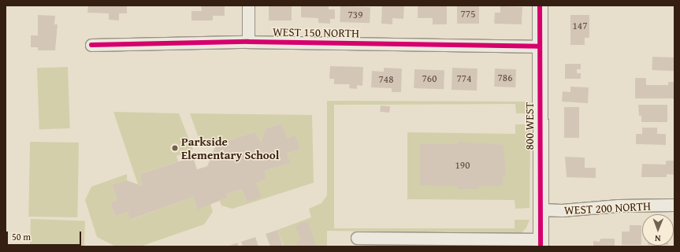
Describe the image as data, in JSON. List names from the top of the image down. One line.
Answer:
{"streets":{"street":["WEST 150 NORTH","800 WEST","WEST 200 NORTH"]},"crossings":[["WEST 150 NORTH","800 WEST"],["800 WEST","WEST 200 NORTH"]],"places":["Parkside Elementary School"],"house_numbers":["775","739","147","786","760","774","748","190"],"scale_bar":"50 m","north":"bottom"}
